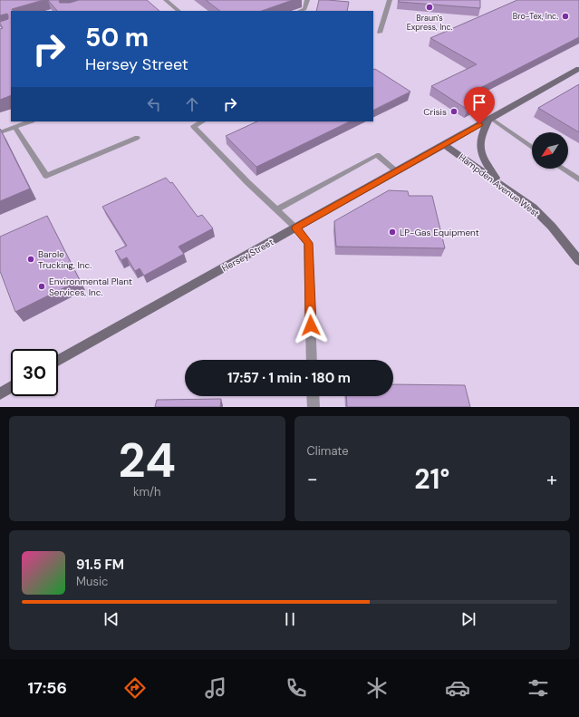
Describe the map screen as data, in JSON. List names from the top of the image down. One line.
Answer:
{"streets":{"street":["Hampden Avenue West","Hersey Street"]},"crossings":[["Hampden Avenue West","Hersey Street"]],"places":["Braun's Express, Inc.","Bro-Tex, Inc.","Crisis","LP-Gas Equipment","Barole Trucking, Inc.","Environmental Plant Services, Inc."],"north":"bottom left","page":{"turn":["50 m","Hersey Street"],"limit":"30","trip":"17:57 · 1 min · 180 m","tile":[["24","km/h"],"Climate"],"heat":["−","21°","+"],"song":["91.5 FM","Music"],"tabs":"17:56"}}
